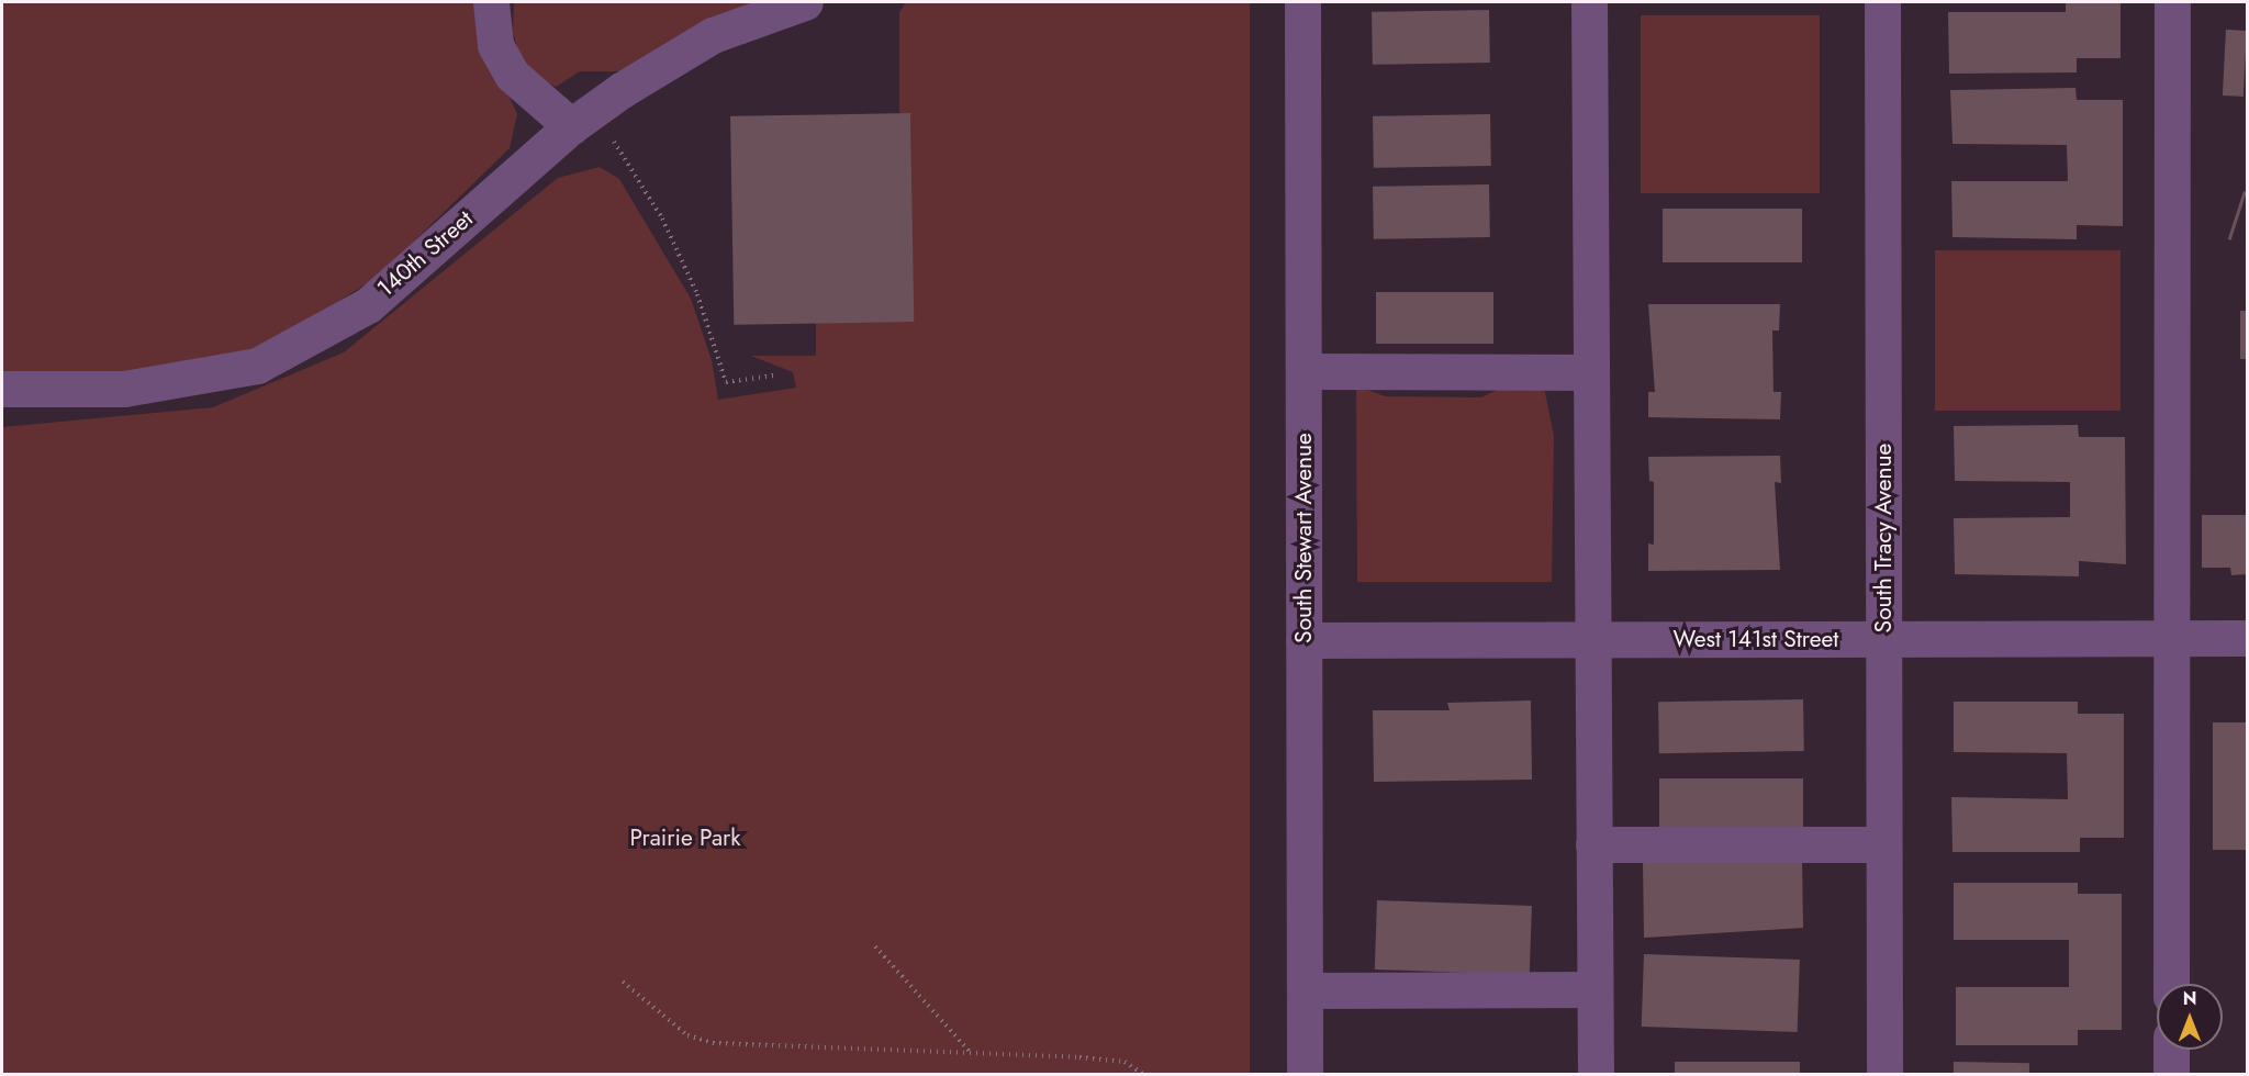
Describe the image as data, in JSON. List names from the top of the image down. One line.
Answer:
{"streets":{"street":["140th Street","South Stewart Avenue","South Tracy Avenue","West 141st Street"]},"crossings":[["South Stewart Avenue","West 141st Street"],["South Tracy Avenue","West 141st Street"]],"parks":["Prairie Park"],"north":"top"}
